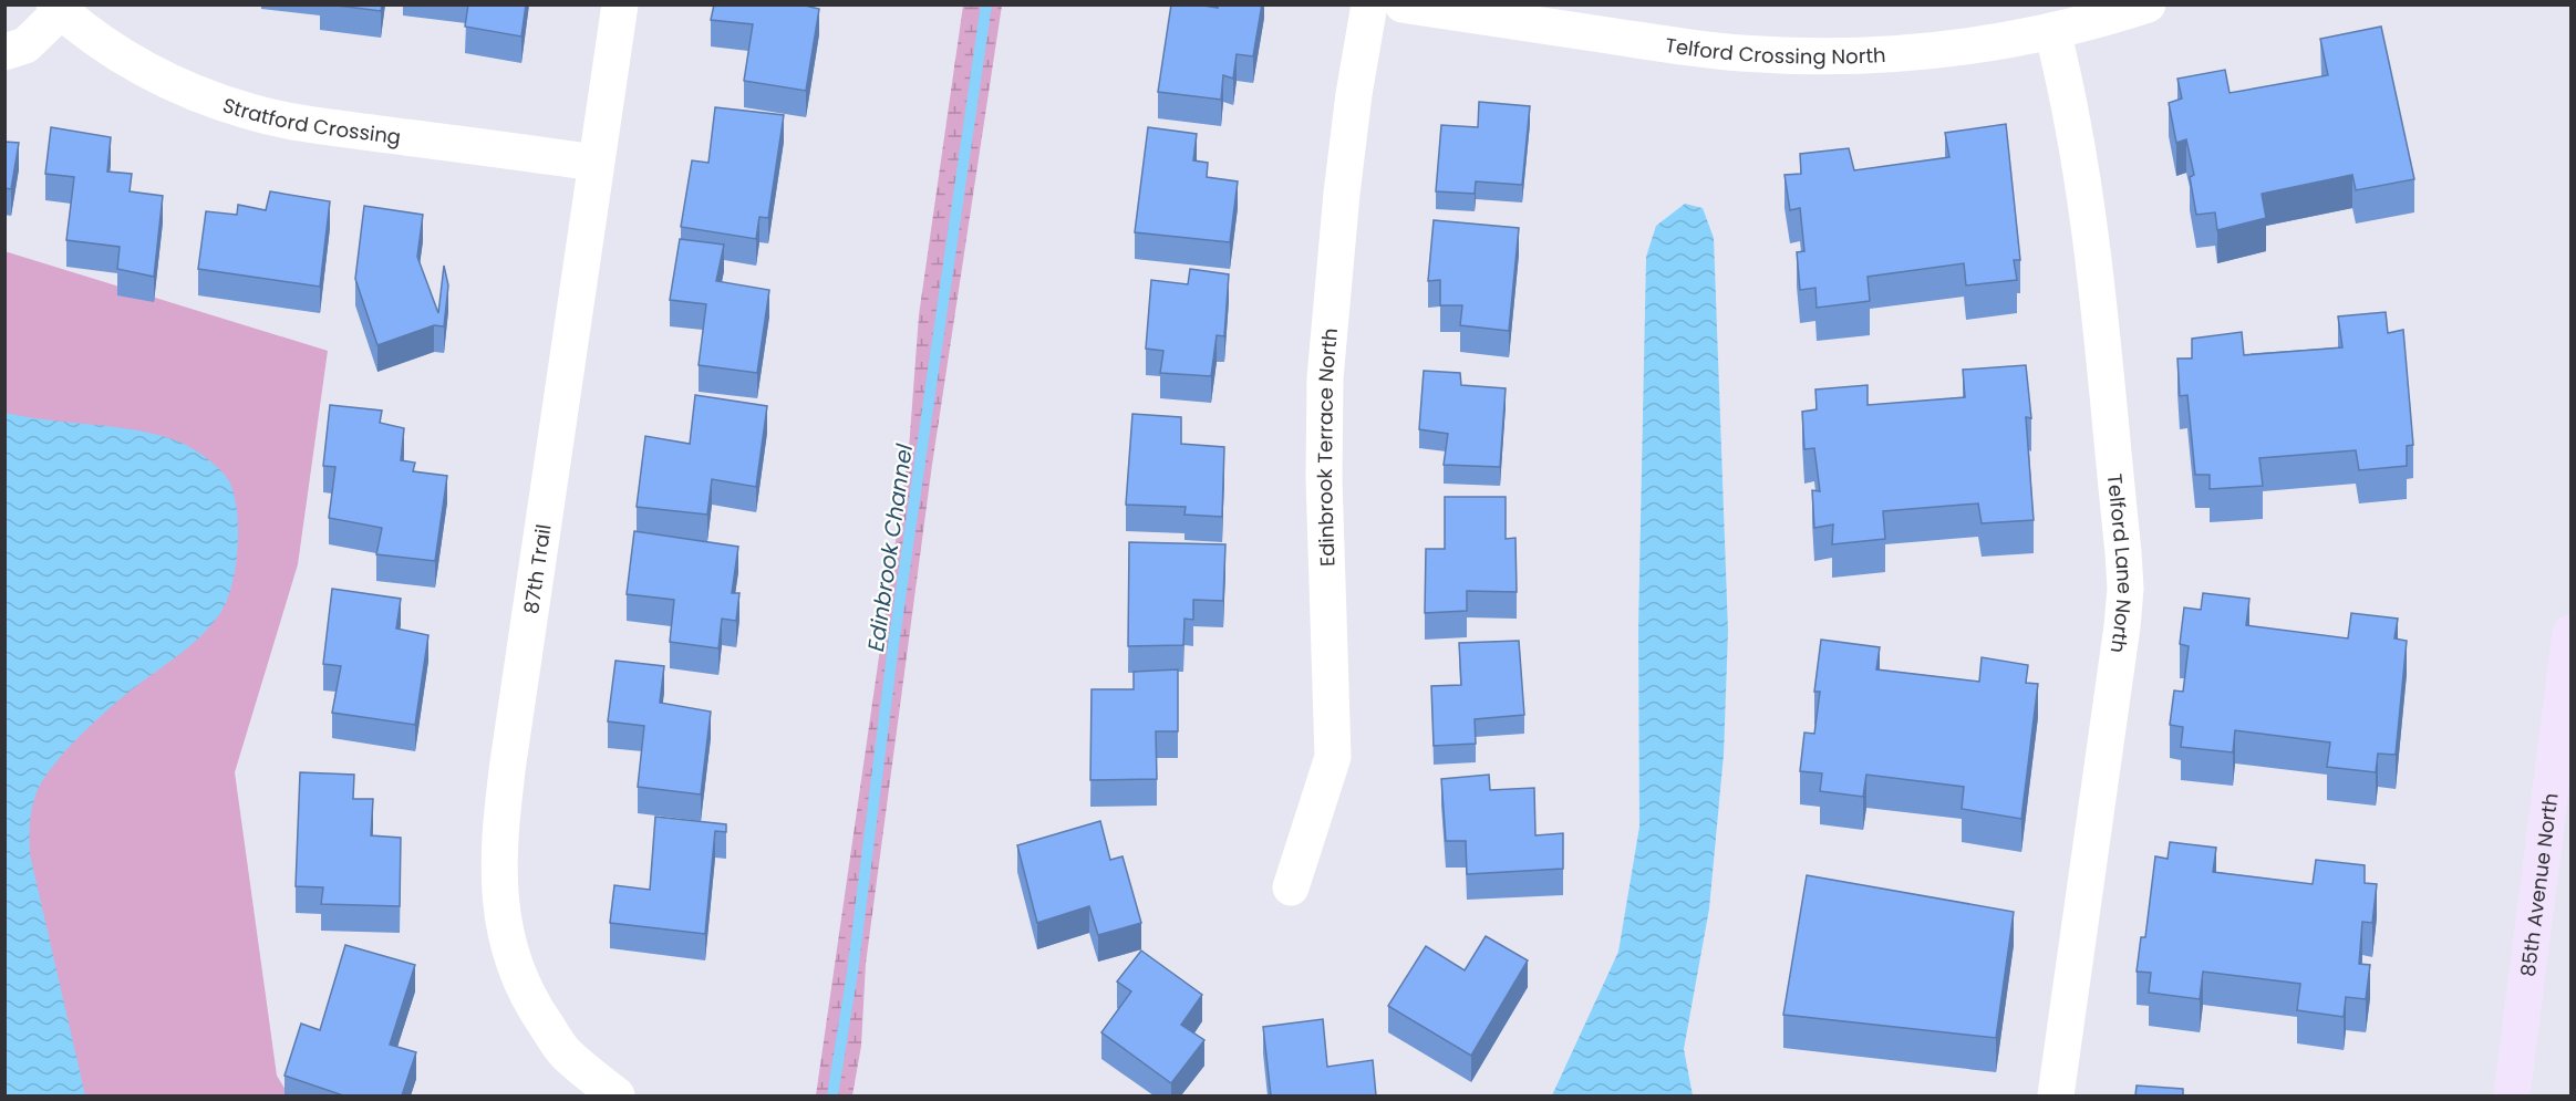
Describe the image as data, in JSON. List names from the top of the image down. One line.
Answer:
{"streets":{"main road":["85th Avenue North"],"street":["Telford Crossing North","Stratford Crossing","Edinbrook Terrace North","Telford Lane North","87th Trail"]},"crossings":[["Telford Crossing North","Telford Lane North"],["Stratford Crossing","87th Trail"]],"water":["Edinbrook Channel"]}
